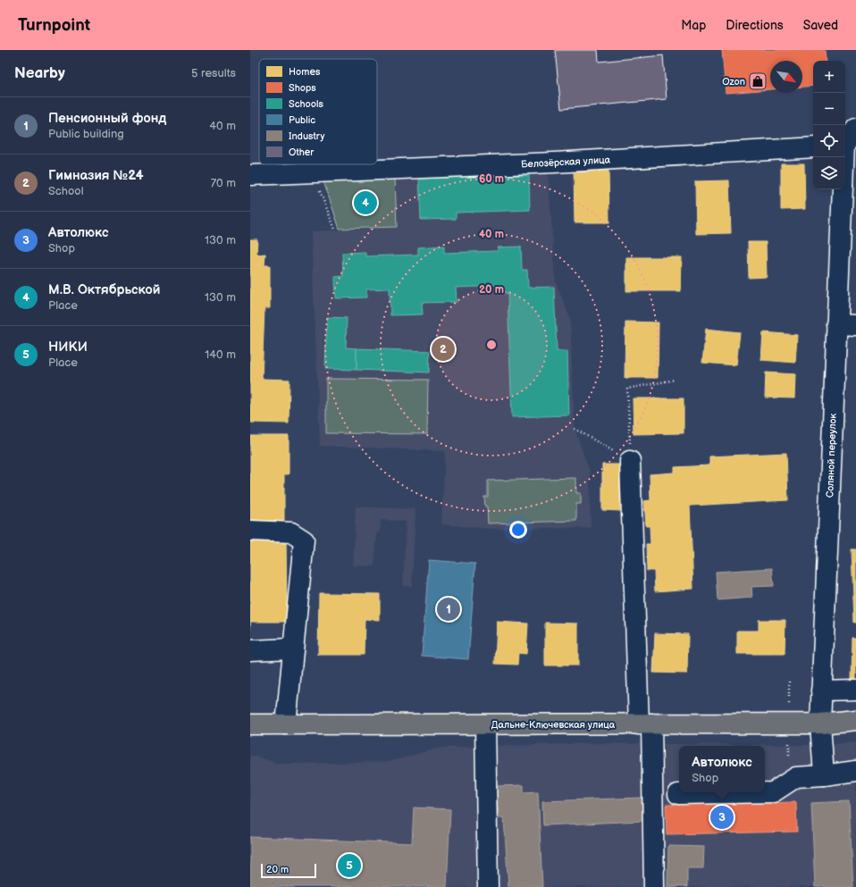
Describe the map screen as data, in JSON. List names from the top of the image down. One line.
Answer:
{"streets":{"main road":["Дальне-Ключевская улица"],"street":["Белозёрская улица","Соляной переулок"]},"crossings":[["Соляной переулок","Дальне-Ключевская улица"]],"places":{"shop":["Ozon"]},"legend":["Homes","Shops","Schools","Public","Industry","Other"],"scale_bar":"20 m","north":"bottom right","page":{"header":"Turnpoint","nav":["Map","Directions","Saved"],"heading":["Nearby","5 results"],"map_buttons":["+","−"],"list":[{"mark":"1","name":"Пенсионный фонд","note":"Public building","value":"40 m"},{"mark":"2","name":"Гимназия №24","note":"School","value":"70 m"},{"mark":"3","name":"Автолюкс","note":"Shop","value":"130 m"},{"mark":"4","name":"М.В. Октябрьской","note":"Place","value":"130 m"},{"mark":"5","name":"НИКИ","note":"Place","value":"140 m"}],"pins":["4","2","1","3","5"],"popup":["Автолюкс","Shop"],"scale":"20 m"},"rings":["60 m","40 m","20 m"]}
